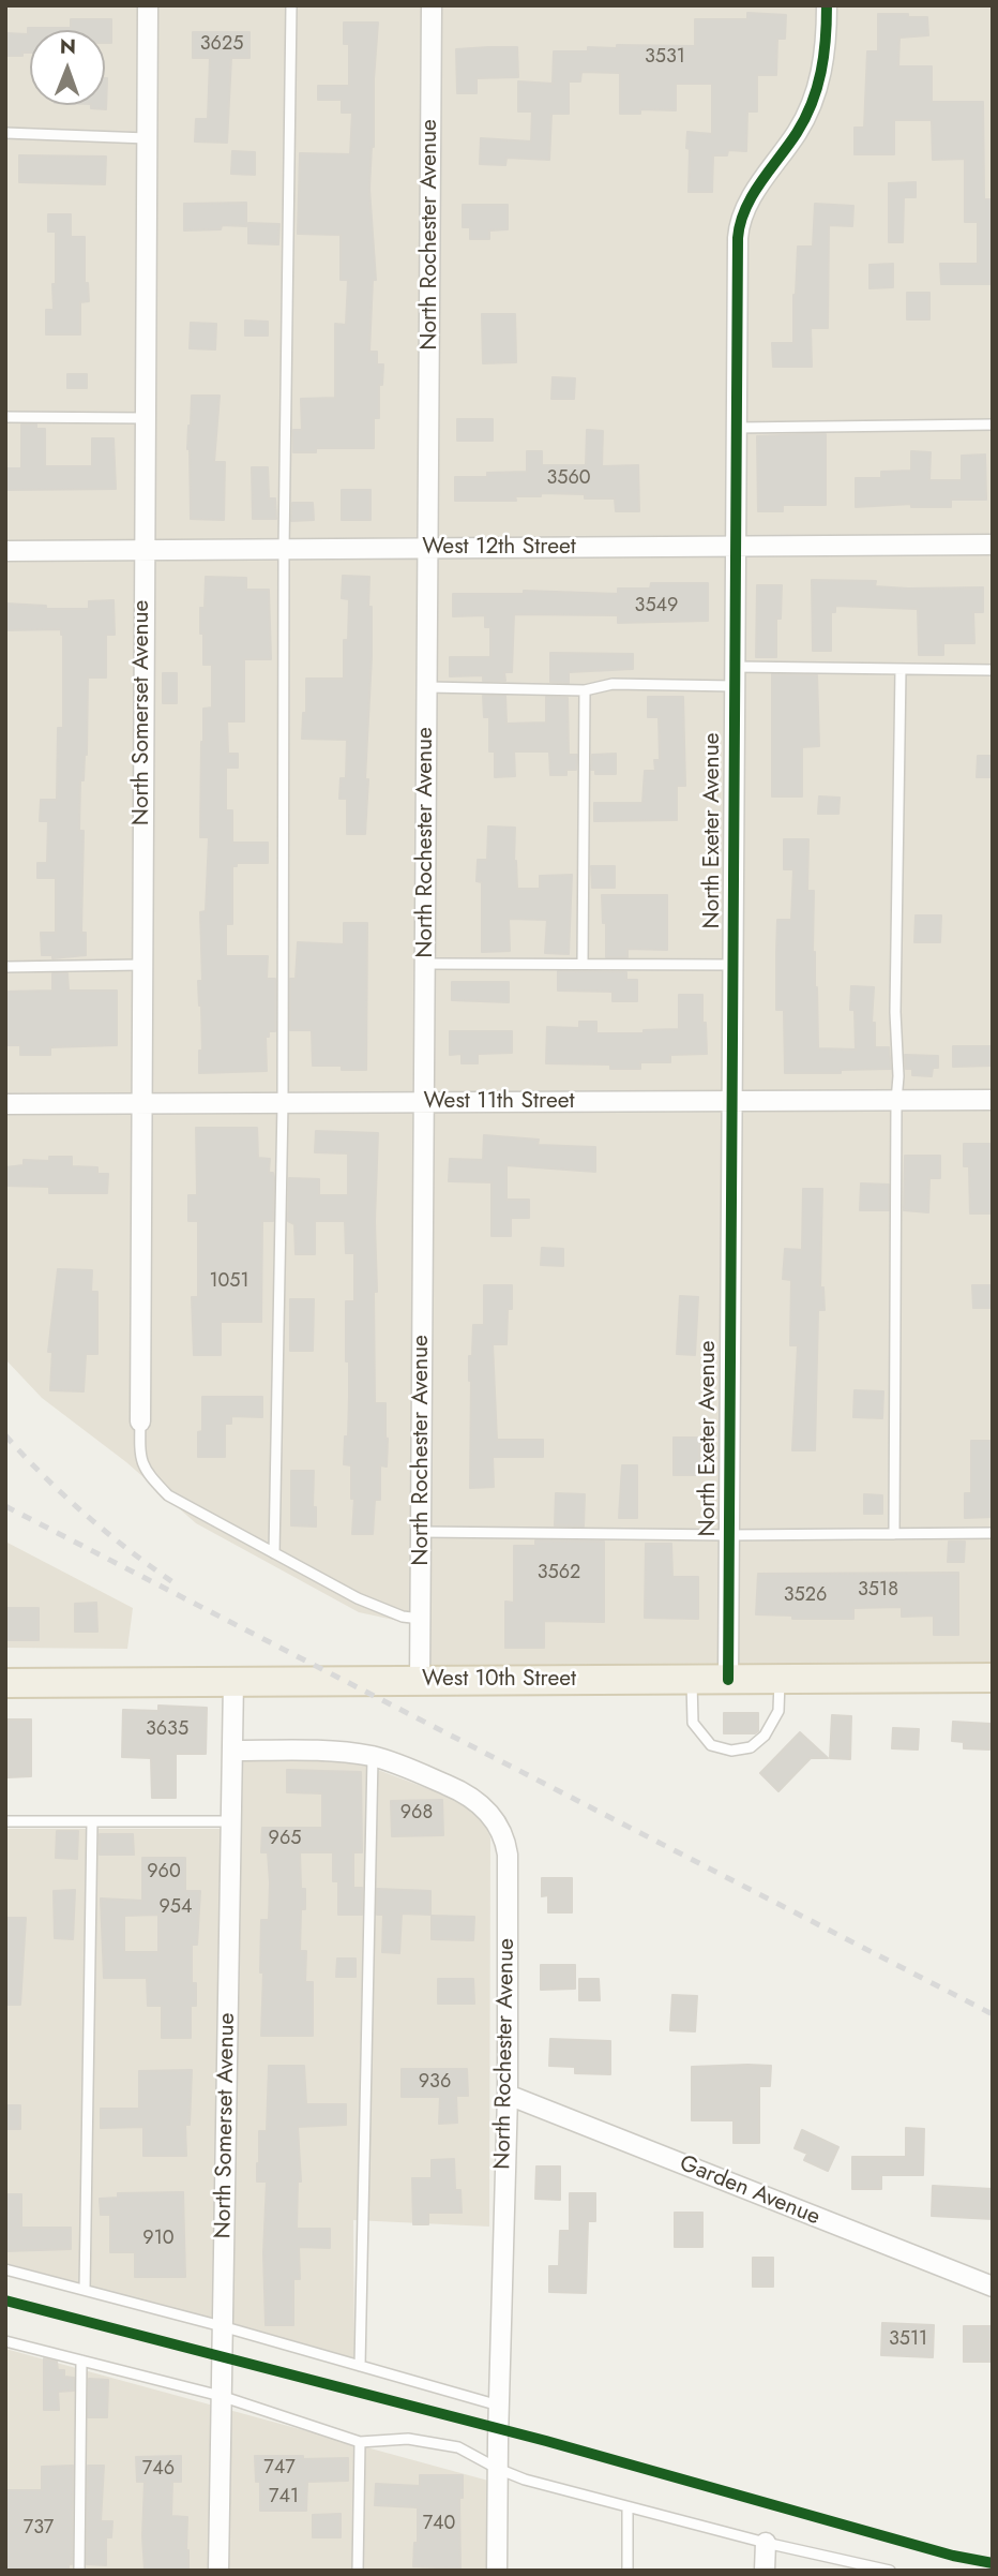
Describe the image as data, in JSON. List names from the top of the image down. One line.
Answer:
{"streets":{"main road":["West 10th Street"],"street":["North Rochester Avenue","West 12th Street","North Somerset Avenue","North Exeter Avenue","West 11th Street","Garden Avenue"]},"crossings":[["North Rochester Avenue","West 12th Street"],["North Rochester Avenue","North Somerset Avenue"],["North Rochester Avenue","West 11th Street"],["North Rochester Avenue","West 10th Street"],["North Rochester Avenue","Garden Avenue"],["West 12th Street","North Somerset Avenue"],["West 12th Street","North Exeter Avenue"],["North Somerset Avenue","West 11th Street"],["North Somerset Avenue","West 10th Street"],["North Exeter Avenue","West 11th Street"],["North Exeter Avenue","West 10th Street"]],"house_numbers":["3625","3531","3560","3549","1051","3562","3518","3526","3635","968","965","960","954","936","910","3511","747","746","741","740","737"],"north":"top"}
